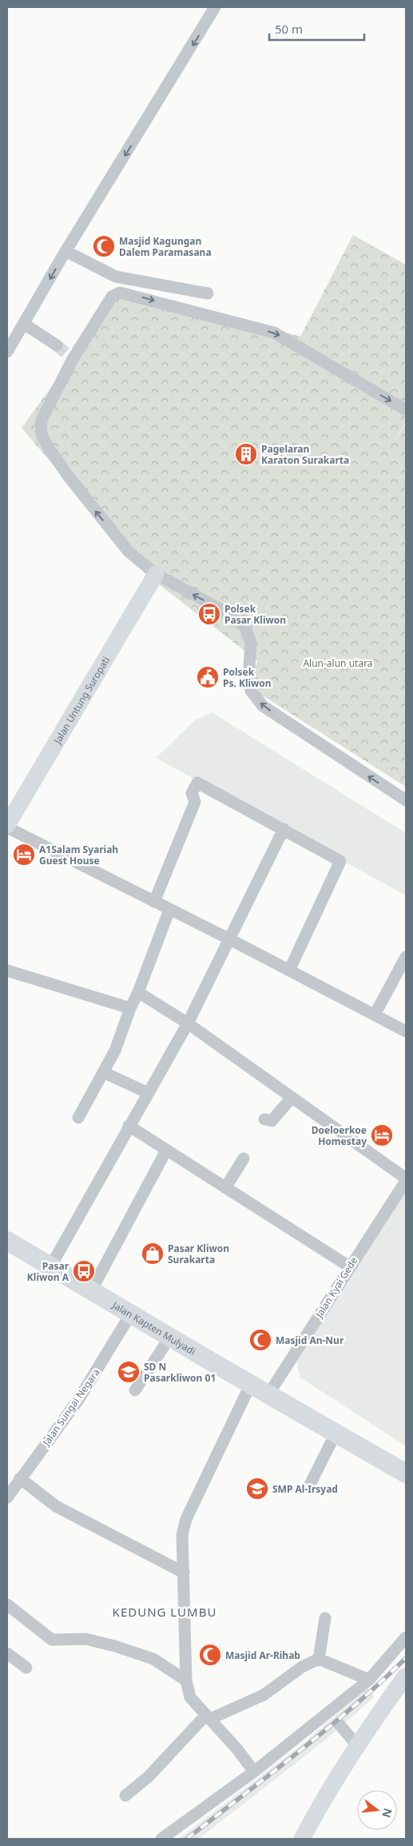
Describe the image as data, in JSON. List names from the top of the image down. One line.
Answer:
{"streets":{"main road":["Jalan Kapten Mulyadi"],"street":["Jalan Untung Suropati","Jalan Kyai Gede","Jalan Sungai Negara"]},"crossings":[["Jalan Kyai Gede","Jalan Kapten Mulyadi"],["Jalan Kapten Mulyadi","Jalan Sungai Negara"]],"districts":["KEDUNG LUMBU"],"parks":["Alun-alun utara"],"places":{"mosque":["Masjid Kagungan Dalem Paramasana","Masjid An-Nur","Masjid Ar-Rihab"],"building":["Pagelaran Karaton Surakarta"],"bus stop":["Polsek Pasar Kliwon","Pasar Kliwon A"],"public building":["Polsek Ps. Kliwon"],"hotel":["A1Salam Syariah Guest House","Doeloerkoe Homestay"],"shop":["Pasar Kliwon Surakarta"],"school or university":["SD N Pasarkliwon 01","SMP Al-Irsyad"]},"scale_bar":"50 m","north":"right"}
